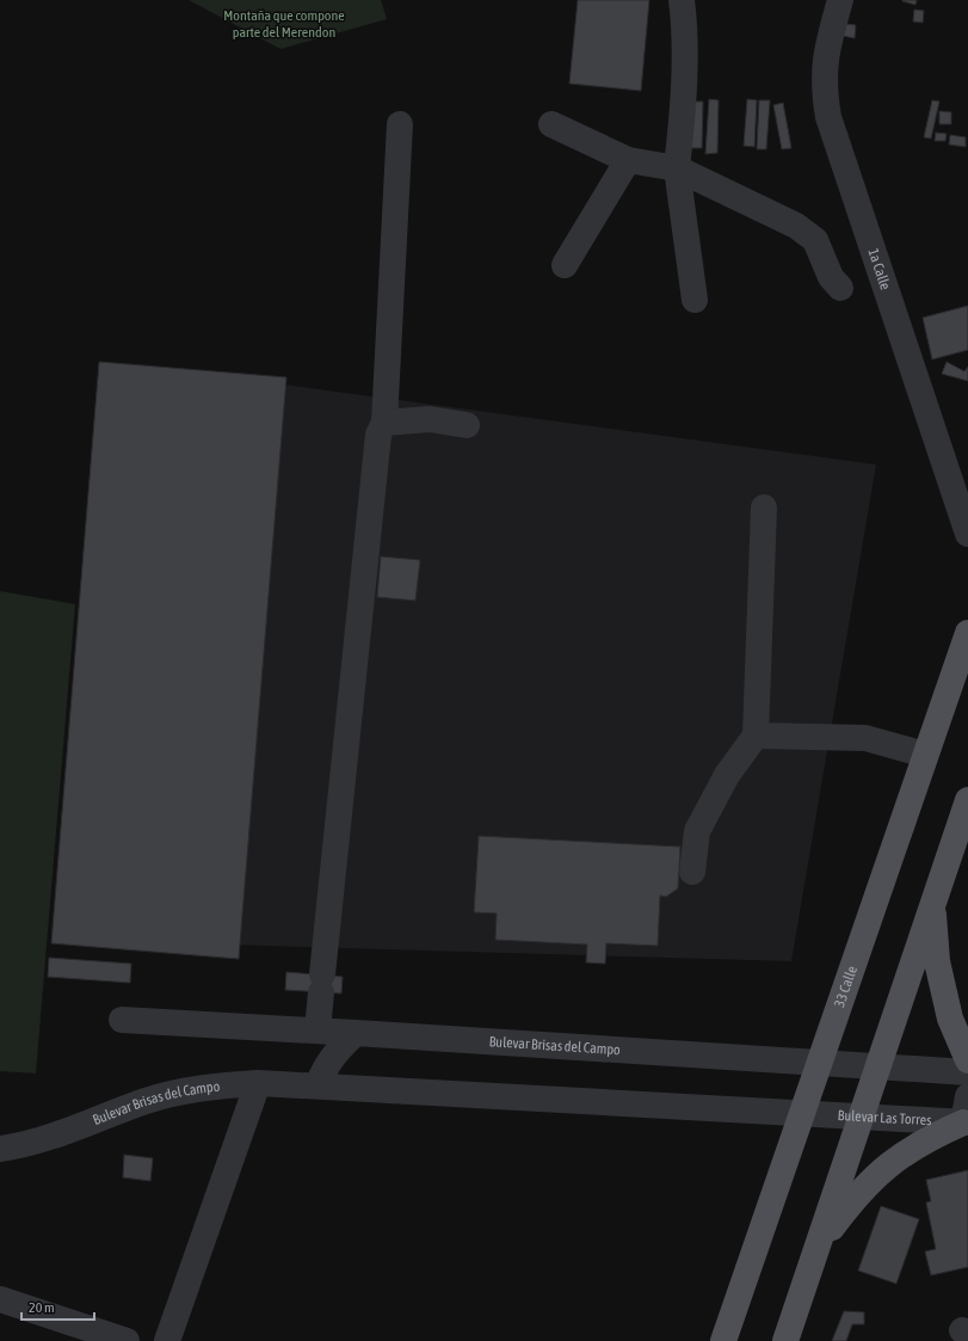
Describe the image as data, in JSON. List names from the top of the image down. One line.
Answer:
{"streets":{"main road":["33 Calle"],"street":["1a Calle","Bulevar Brisas del Campo","Bulevar Las Torres"]},"crossings":[["33 Calle","Bulevar Brisas del Campo"],["33 Calle","Bulevar Las Torres"],["Bulevar Brisas del Campo","Bulevar Las Torres"]],"parks":["Montaña que compone parte del Merendon"],"scale_bar":"20 m"}
